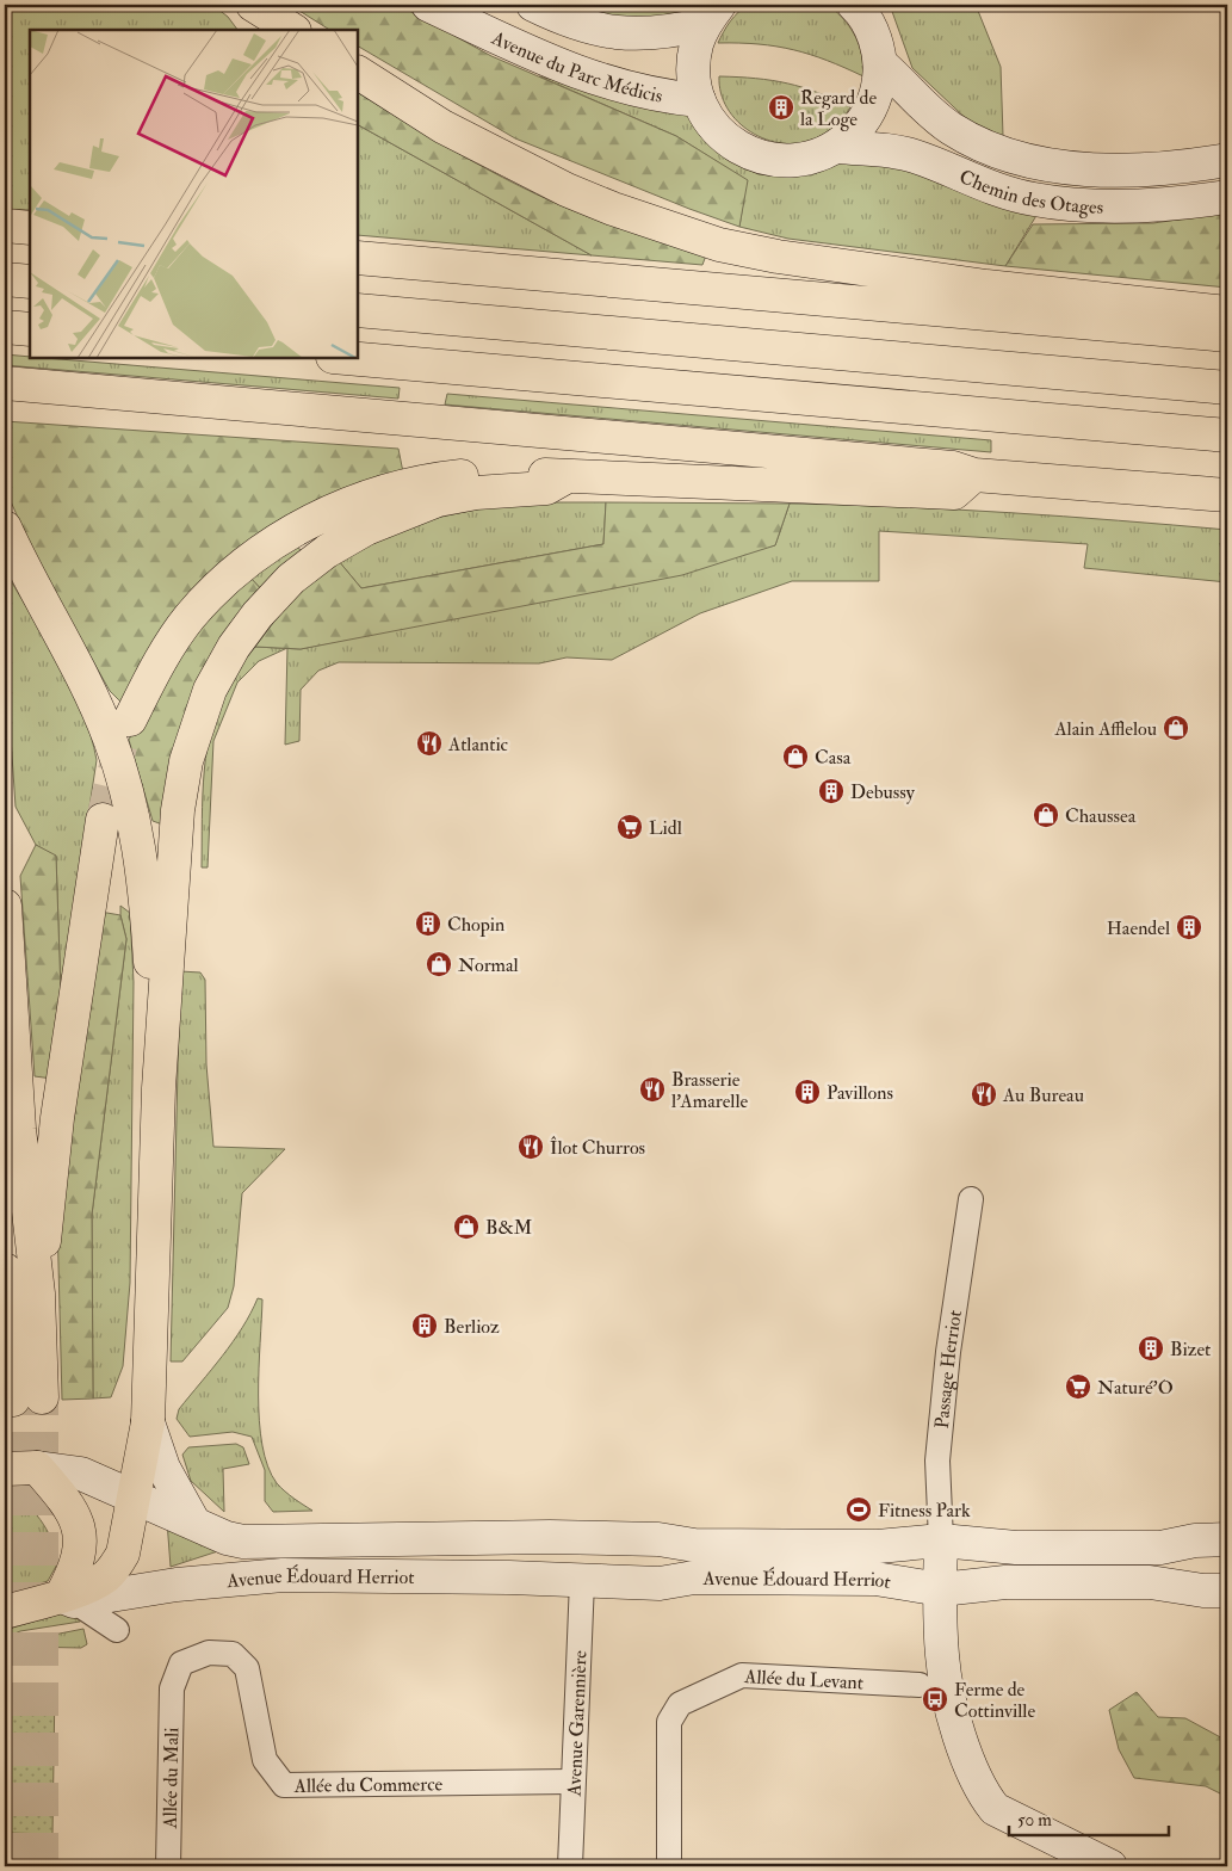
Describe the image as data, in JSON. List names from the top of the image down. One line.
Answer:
{"streets":{"street":["Avenue du Parc Médicis","Chemin des Otages","Passage Herriot","Avenue Édouard Herriot","Allée du Levant","Avenue Garennière","Allée du Mali","Allée du Commerce"]},"crossings":[["Passage Herriot","Avenue Édouard Herriot"],["Avenue Édouard Herriot","Avenue Garennière"],["Avenue Garennière","Allée du Commerce"],["Allée du Mali","Allée du Commerce"]],"places":{"building":["Regard de la Loge","Debussy","Chopin","Haendel","Pavillons","Berlioz","Bizet"],"shop":["Alain Afflelou","Casa","Chaussea","Normal","B&M"],"restaurant":["Atlantic","Brasserie l'Amarelle","Au Bureau","Îlot Churros"],"supermarket":["Lidl","Naturé'O"],"sports":["Fitness Park"],"bus stop":["Ferme de Cottinville"]},"scale_bar":"50 m"}
